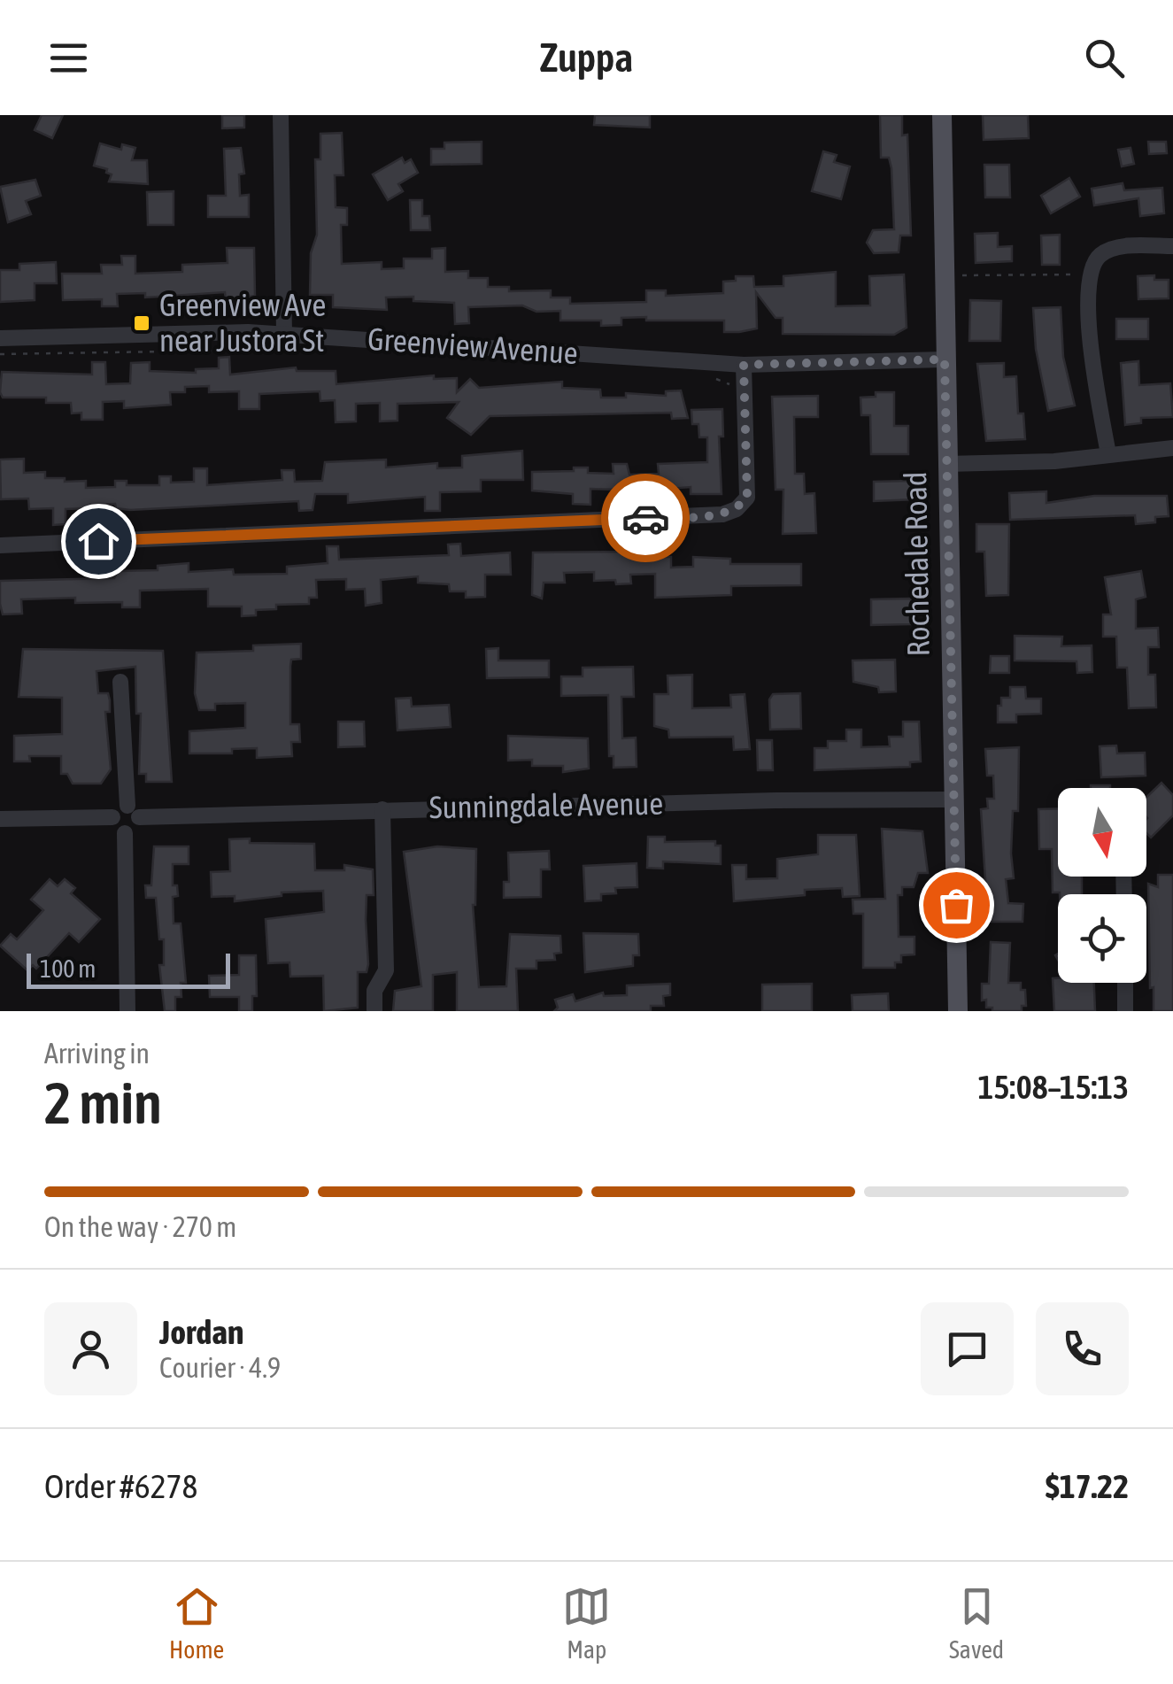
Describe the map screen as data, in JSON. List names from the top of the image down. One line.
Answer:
{"streets":{"main road":["Rochedale Road"],"street":["Greenview Avenue","Sunningdale Avenue"]},"crossings":[["Greenview Avenue","Rochedale Road"],["Rochedale Road","Sunningdale Avenue"]],"places":{"transit":["Greenview Ave near Justora St"]},"scale_bar":"100 m","north":"bottom","page":{"header":"Zuppa","scale":"100 m","heading":["2 min","Arriving in","15:08–15:13"],"panel":["Jordan","Courier · 4.9","Order #6278","$17.22"],"bar":"On the way · 270 m","tabs":["Home","Map","Saved"]}}
